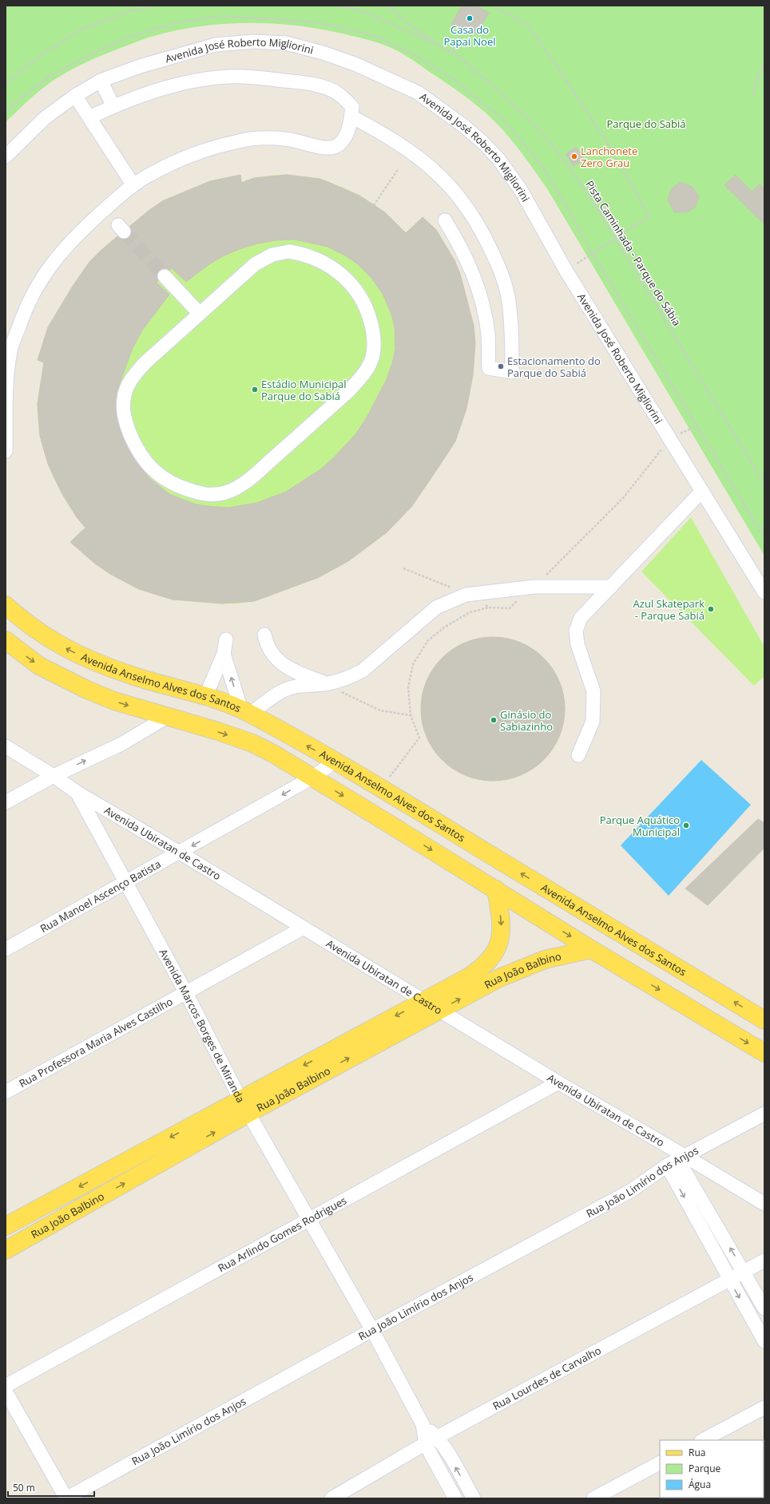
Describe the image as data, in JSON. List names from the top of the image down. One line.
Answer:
{"streets":{"main road":["Avenida Anselmo Alves dos Santos","Rua João Balbino"],"street":["Avenida José Roberto Migliorini","Avenida Ubiratan de Castro","Rua Manoel Ascenço Batista","Avenida Marcos Borges de Miranda","Rua Professora Maria Alves Castilho","Rua João Limírio dos Anjos","Rua Arlindo Gomes Rodrigues","Rua Lourdes de Carvalho"],"path":["Pista Caminhada - Parque do Sábia"]},"crossings":[["Avenida Anselmo Alves dos Santos","Rua Manoel Ascenço Batista"],["Avenida Ubiratan de Castro","Rua Manoel Ascenço Batista"],["Avenida Ubiratan de Castro","Rua João Balbino"],["Avenida Ubiratan de Castro","Avenida Marcos Borges de Miranda"],["Avenida Ubiratan de Castro","Rua Professora Maria Alves Castilho"],["Avenida Ubiratan de Castro","Rua João Limírio dos Anjos"],["Avenida Ubiratan de Castro","Rua Arlindo Gomes Rodrigues"],["Rua Manoel Ascenço Batista","Avenida Marcos Borges de Miranda"],["Rua João Balbino","Avenida Marcos Borges de Miranda"],["Avenida Marcos Borges de Miranda","Rua Professora Maria Alves Castilho"],["Avenida Marcos Borges de Miranda","Rua João Limírio dos Anjos"],["Avenida Marcos Borges de Miranda","Rua Arlindo Gomes Rodrigues"],["Avenida Marcos Borges de Miranda","Rua Lourdes de Carvalho"]],"one_way":["Rua Manoel Ascenço Batista"],"parks":["Parque do Sabiá"],"places":["Casa do Papai Noel","Lanchonete Zero Grau","Estacionamento do Parque do Sabiá","Estádio Municipal Parque do Sabiá","Azul Skatepark - Parque Sabiá","Ginásio do Sabiazinho","Parque Aquático Municipal"],"legend":["Rua","Parque","Água"],"scale_bar":"50 m"}
